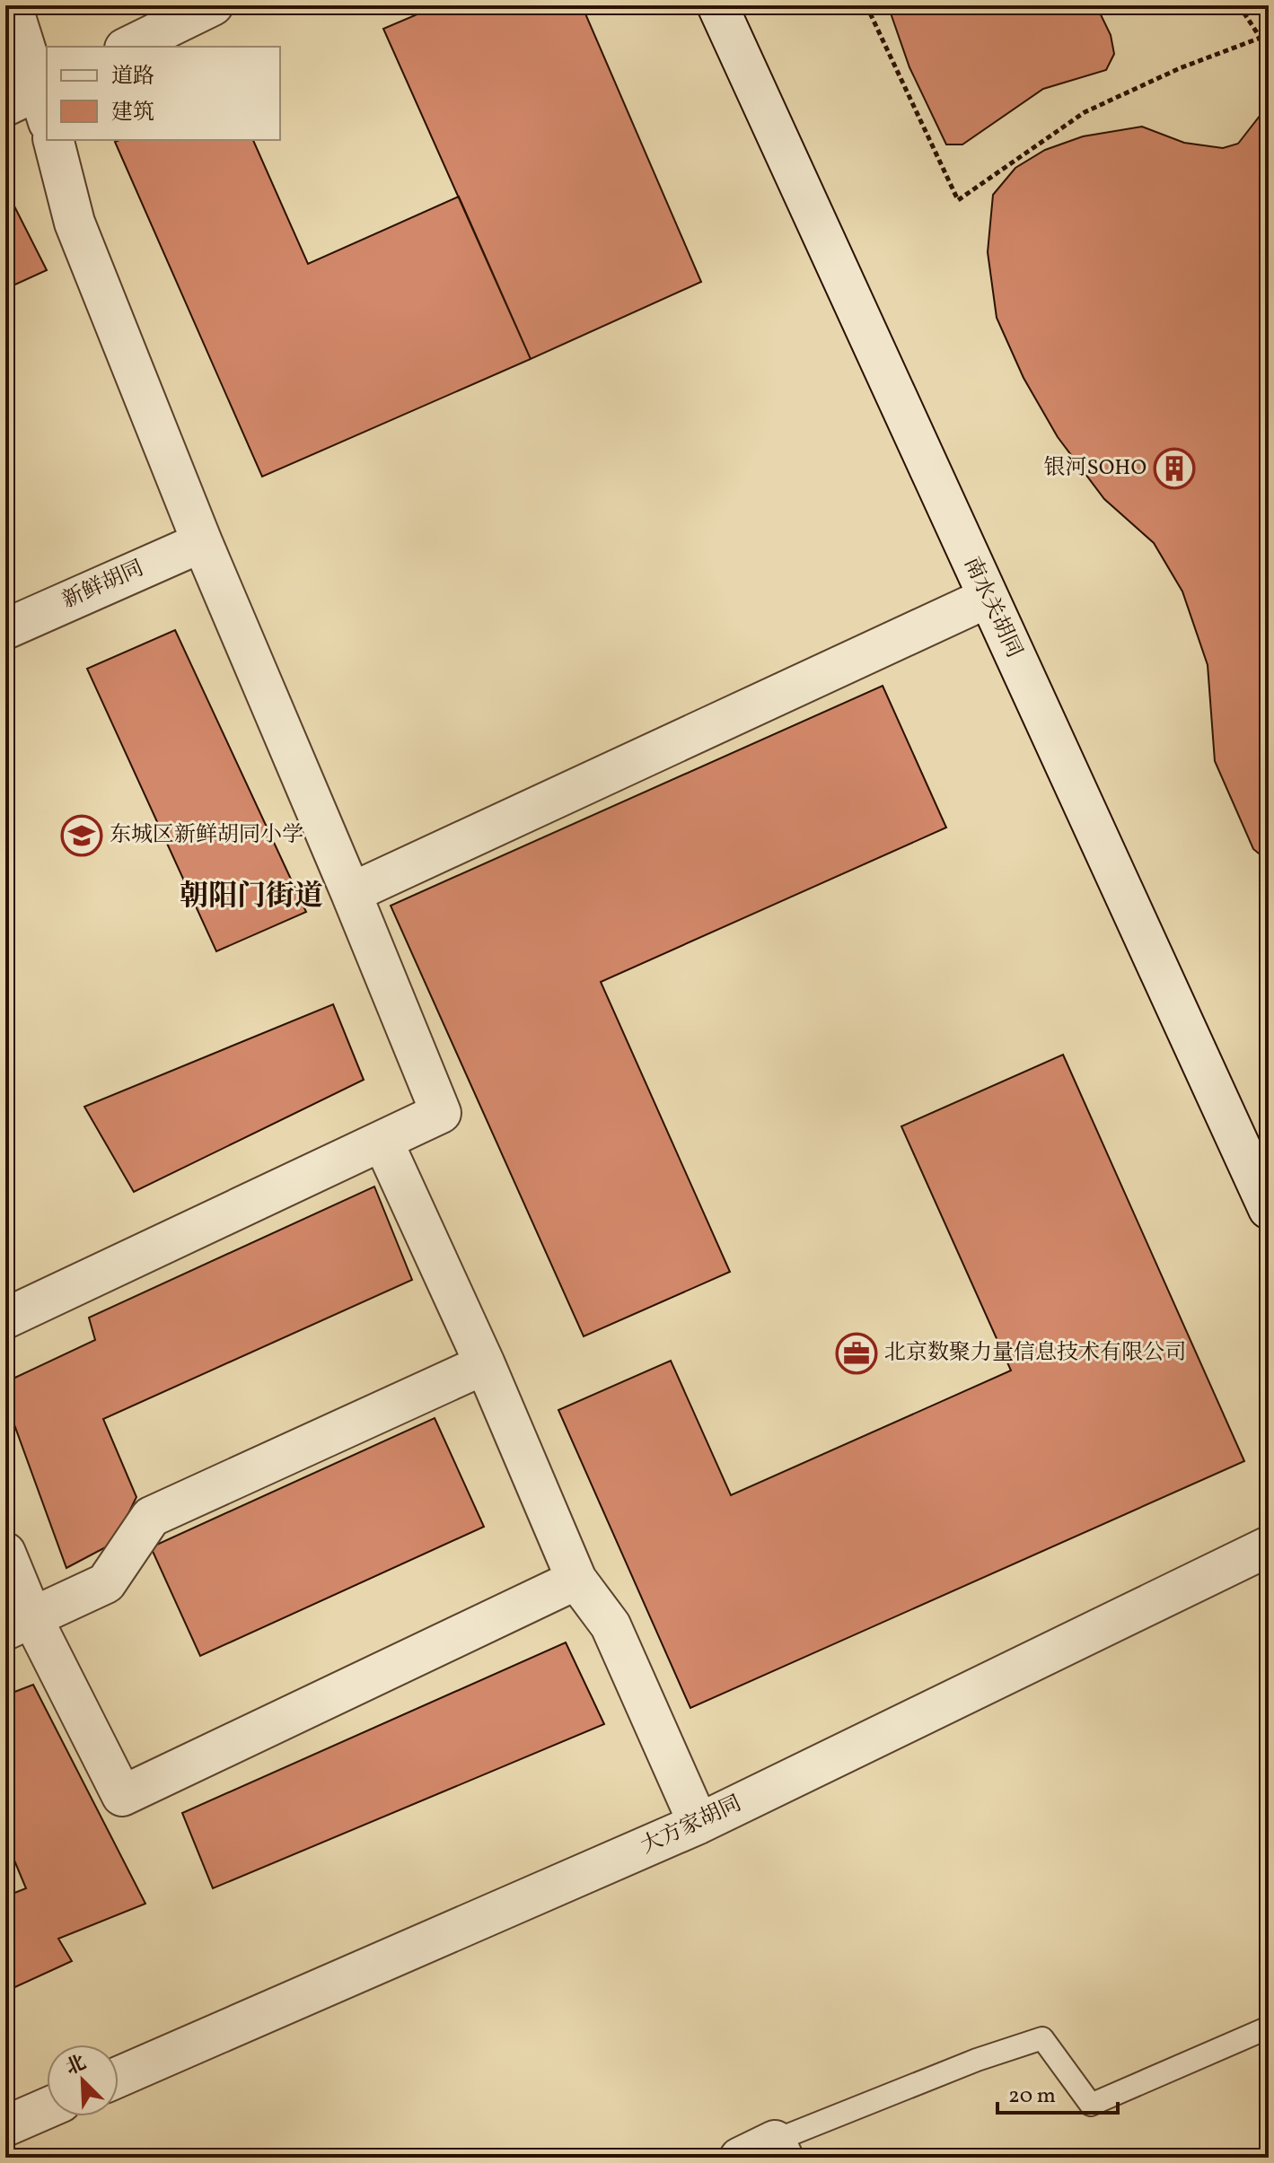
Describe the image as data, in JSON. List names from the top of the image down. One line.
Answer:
{"streets":{"street":["新鲜胡同","南水关胡同","大方家胡同"]},"districts":["朝阳门街道"],"places":{"building":["银河SOHO"],"school or university":["东城区新鲜胡同小学"],"office":["北京数聚力量信息技术有限公司"]},"legend":["道路","建筑"],"scale_bar":"20 m","north":"top left"}
